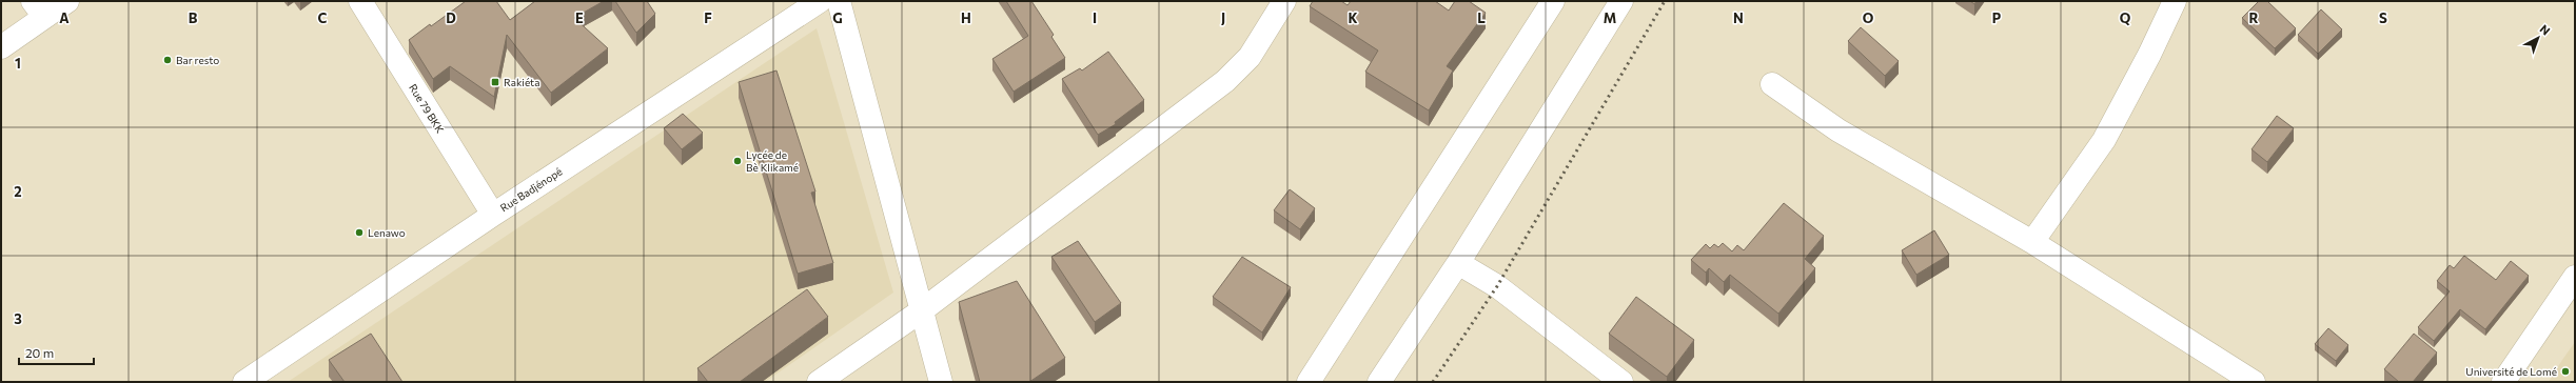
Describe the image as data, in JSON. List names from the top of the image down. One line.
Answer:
{"streets":{"street":["Rue 79 BKK","Rue Badjénopé"]},"crossings":[["Rue 79 BKK","Rue Badjénopé"]],"places":{"other":["Bar resto","Lycée de Bè Klikamé","Lenawo","Université de Lomé"],"transit":["Rakiéta"]},"scale_bar":"20 m","north":"top right","grid":{"columns":["A","B","C","D","E","F","G","H","I","J","K","L","M","N","O","P","Q","R","S"],"rows":["1","2","3"]}}
